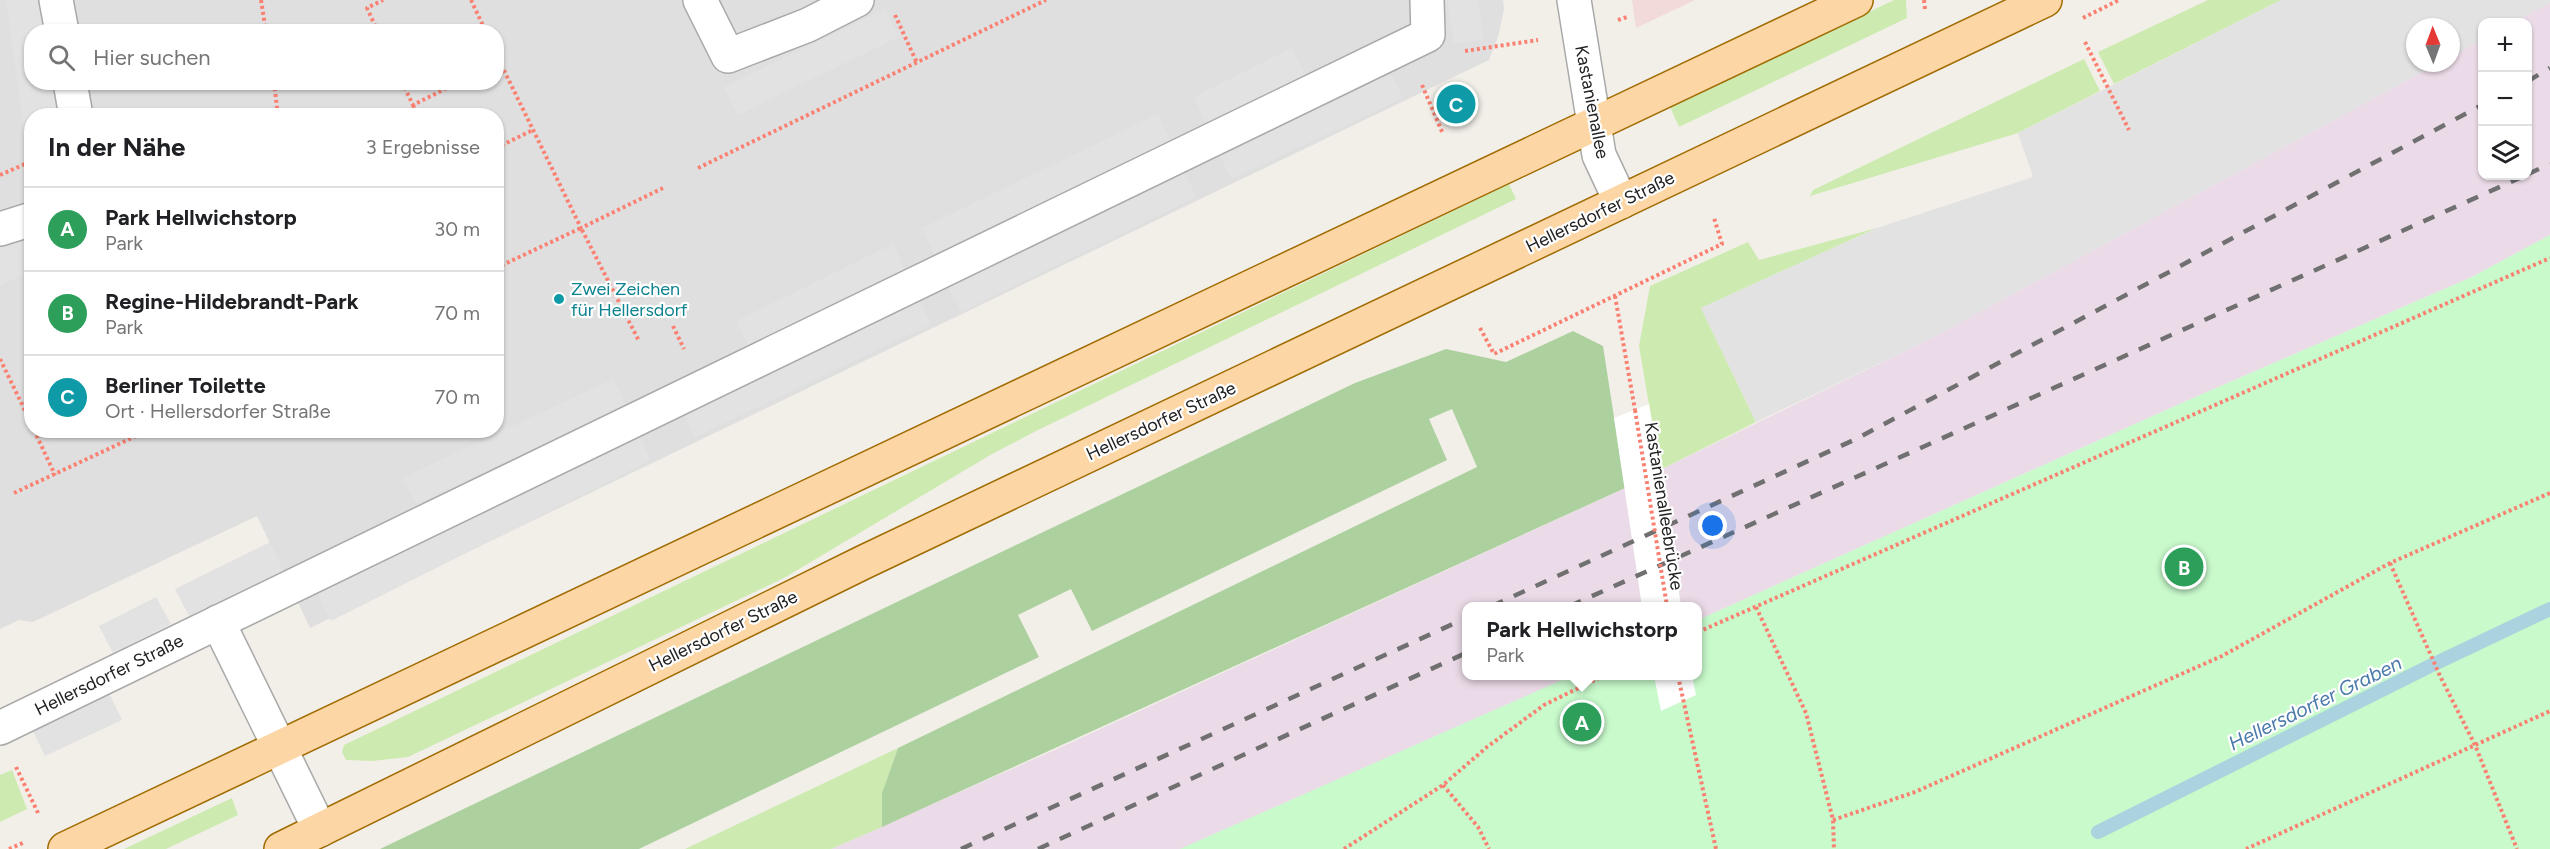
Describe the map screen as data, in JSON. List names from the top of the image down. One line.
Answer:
{"streets":{"main road":["Hellersdorfer Straße"],"street":["Kastanienallee"],"path":["Kastanienalleebrücke"]},"crossings":[["Kastanienallee","Hellersdorfer Straße"]],"water":["Hellersdorfer Graben"],"places":["Zwei Zeichen für Hellersdorf"],"north":"top","page":{"map_buttons":["+","−"],"search":"Hier suchen","pins":["C","B","A"],"heading":["In der Nähe","3 Ergebnisse"],"list":[{"mark":"A","name":"Park Hellwichstorp","note":"Park","value":"30 m"},{"mark":"B","name":"Regine-Hildebrandt-Park","note":"Park","value":"70 m"},{"mark":"C","name":"Berliner Toilette","note":"Ort · Hellersdorfer Straße","value":"70 m"}],"popup":["Park Hellwichstorp","Park"]}}
